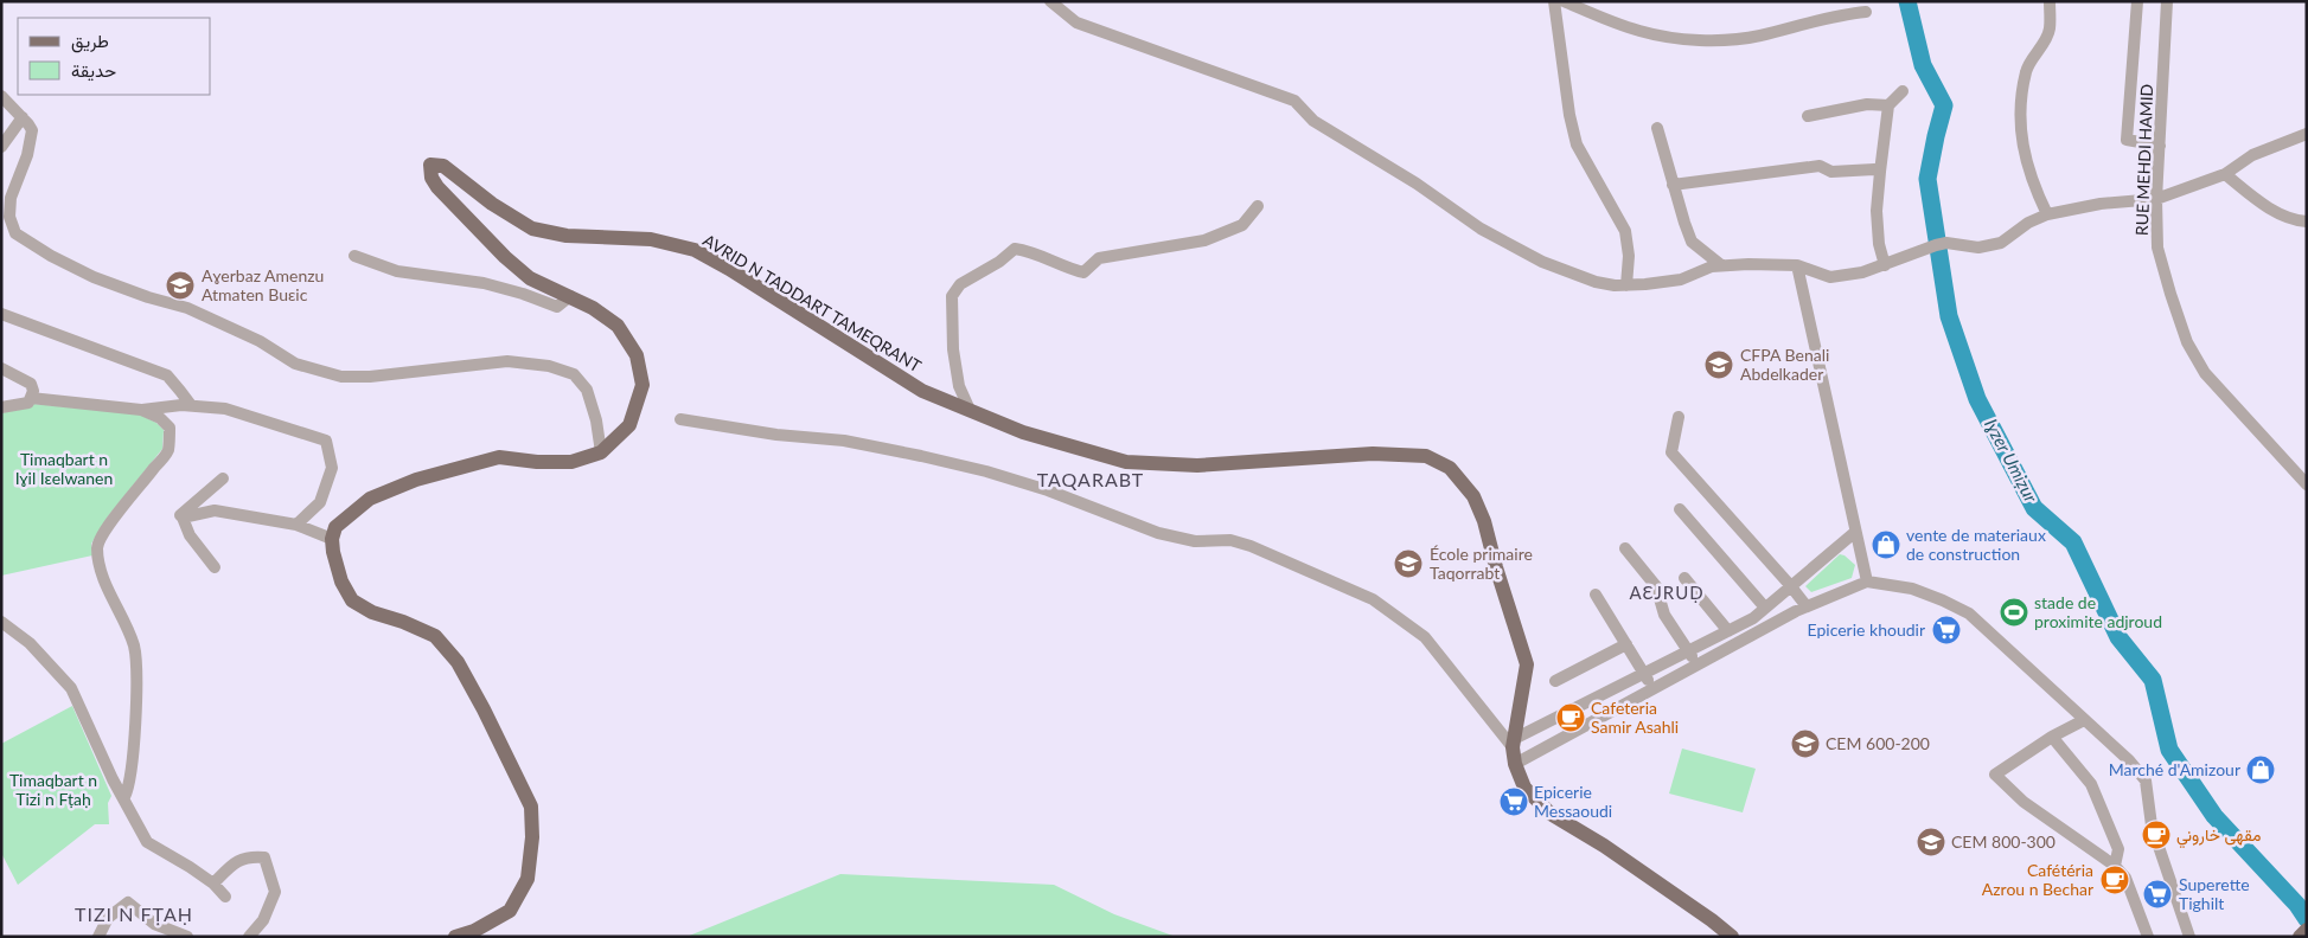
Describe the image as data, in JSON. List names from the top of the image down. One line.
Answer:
{"streets":{"main road":["AVRID N TADDART TAMEQRANT"],"street":["RUE MEHDI HAMID"]},"districts":["TAQARABT","AƐJRUḌ","TIZI N FṬAḤ"],"water":["Iɣzer Umiẓur"],"parks":["Timaqbart n Iɣil Iɛelwanen","Timaqbart n Tizi n Fṭaḥ"],"places":{"school or university":["Aɣerbaz Amenzu Atmaten Buɛic","CFPA Benali Abdelkader","École primaire Taqorrabt","CEM 600-200","CEM 800-300"],"shop":["vente de materiaux de construction","Marché d'Amizour"],"sports":["stade de proximite adjroud"],"supermarket":["Epicerie khoudir","Epicerie Messaoudi","Superette Tighilt"],"cafe":["Cafeteria Samir Asahli","مقهى خاروني","Cafétéria Azrou n Bechar"]},"legend":["طريق","حديقة"]}
